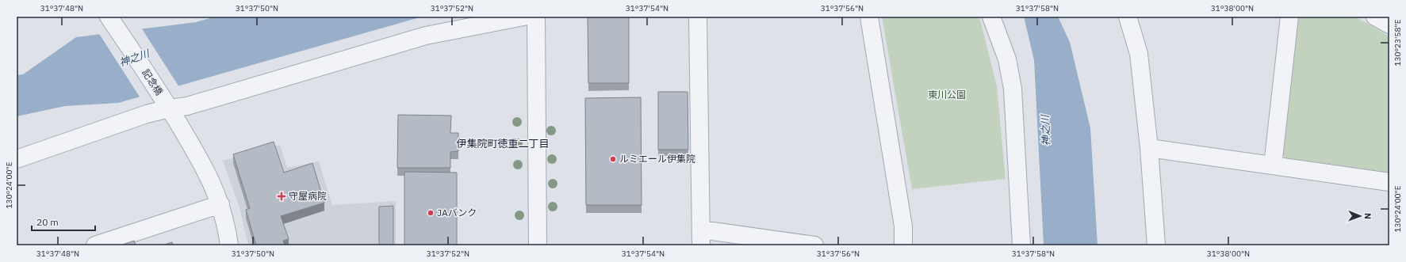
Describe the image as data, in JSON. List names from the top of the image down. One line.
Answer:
{"streets":{"street":["記念橋"]},"districts":["伊集院町徳重二丁目"],"water":["神之川"],"parks":["東川公園"],"places":{"other":["ルミエール伊集院","JAバンク"],"health":["守屋病院"]},"scale_bar":"20 m","north":"right","coordinates":["31°37'48\"N","31°37'50\"N","31°37'52\"N","31°37'54\"N","31°37'56\"N","31°37'58\"N","31°38'00\"N","130°23'58\"E","130°24'00\"E"]}
